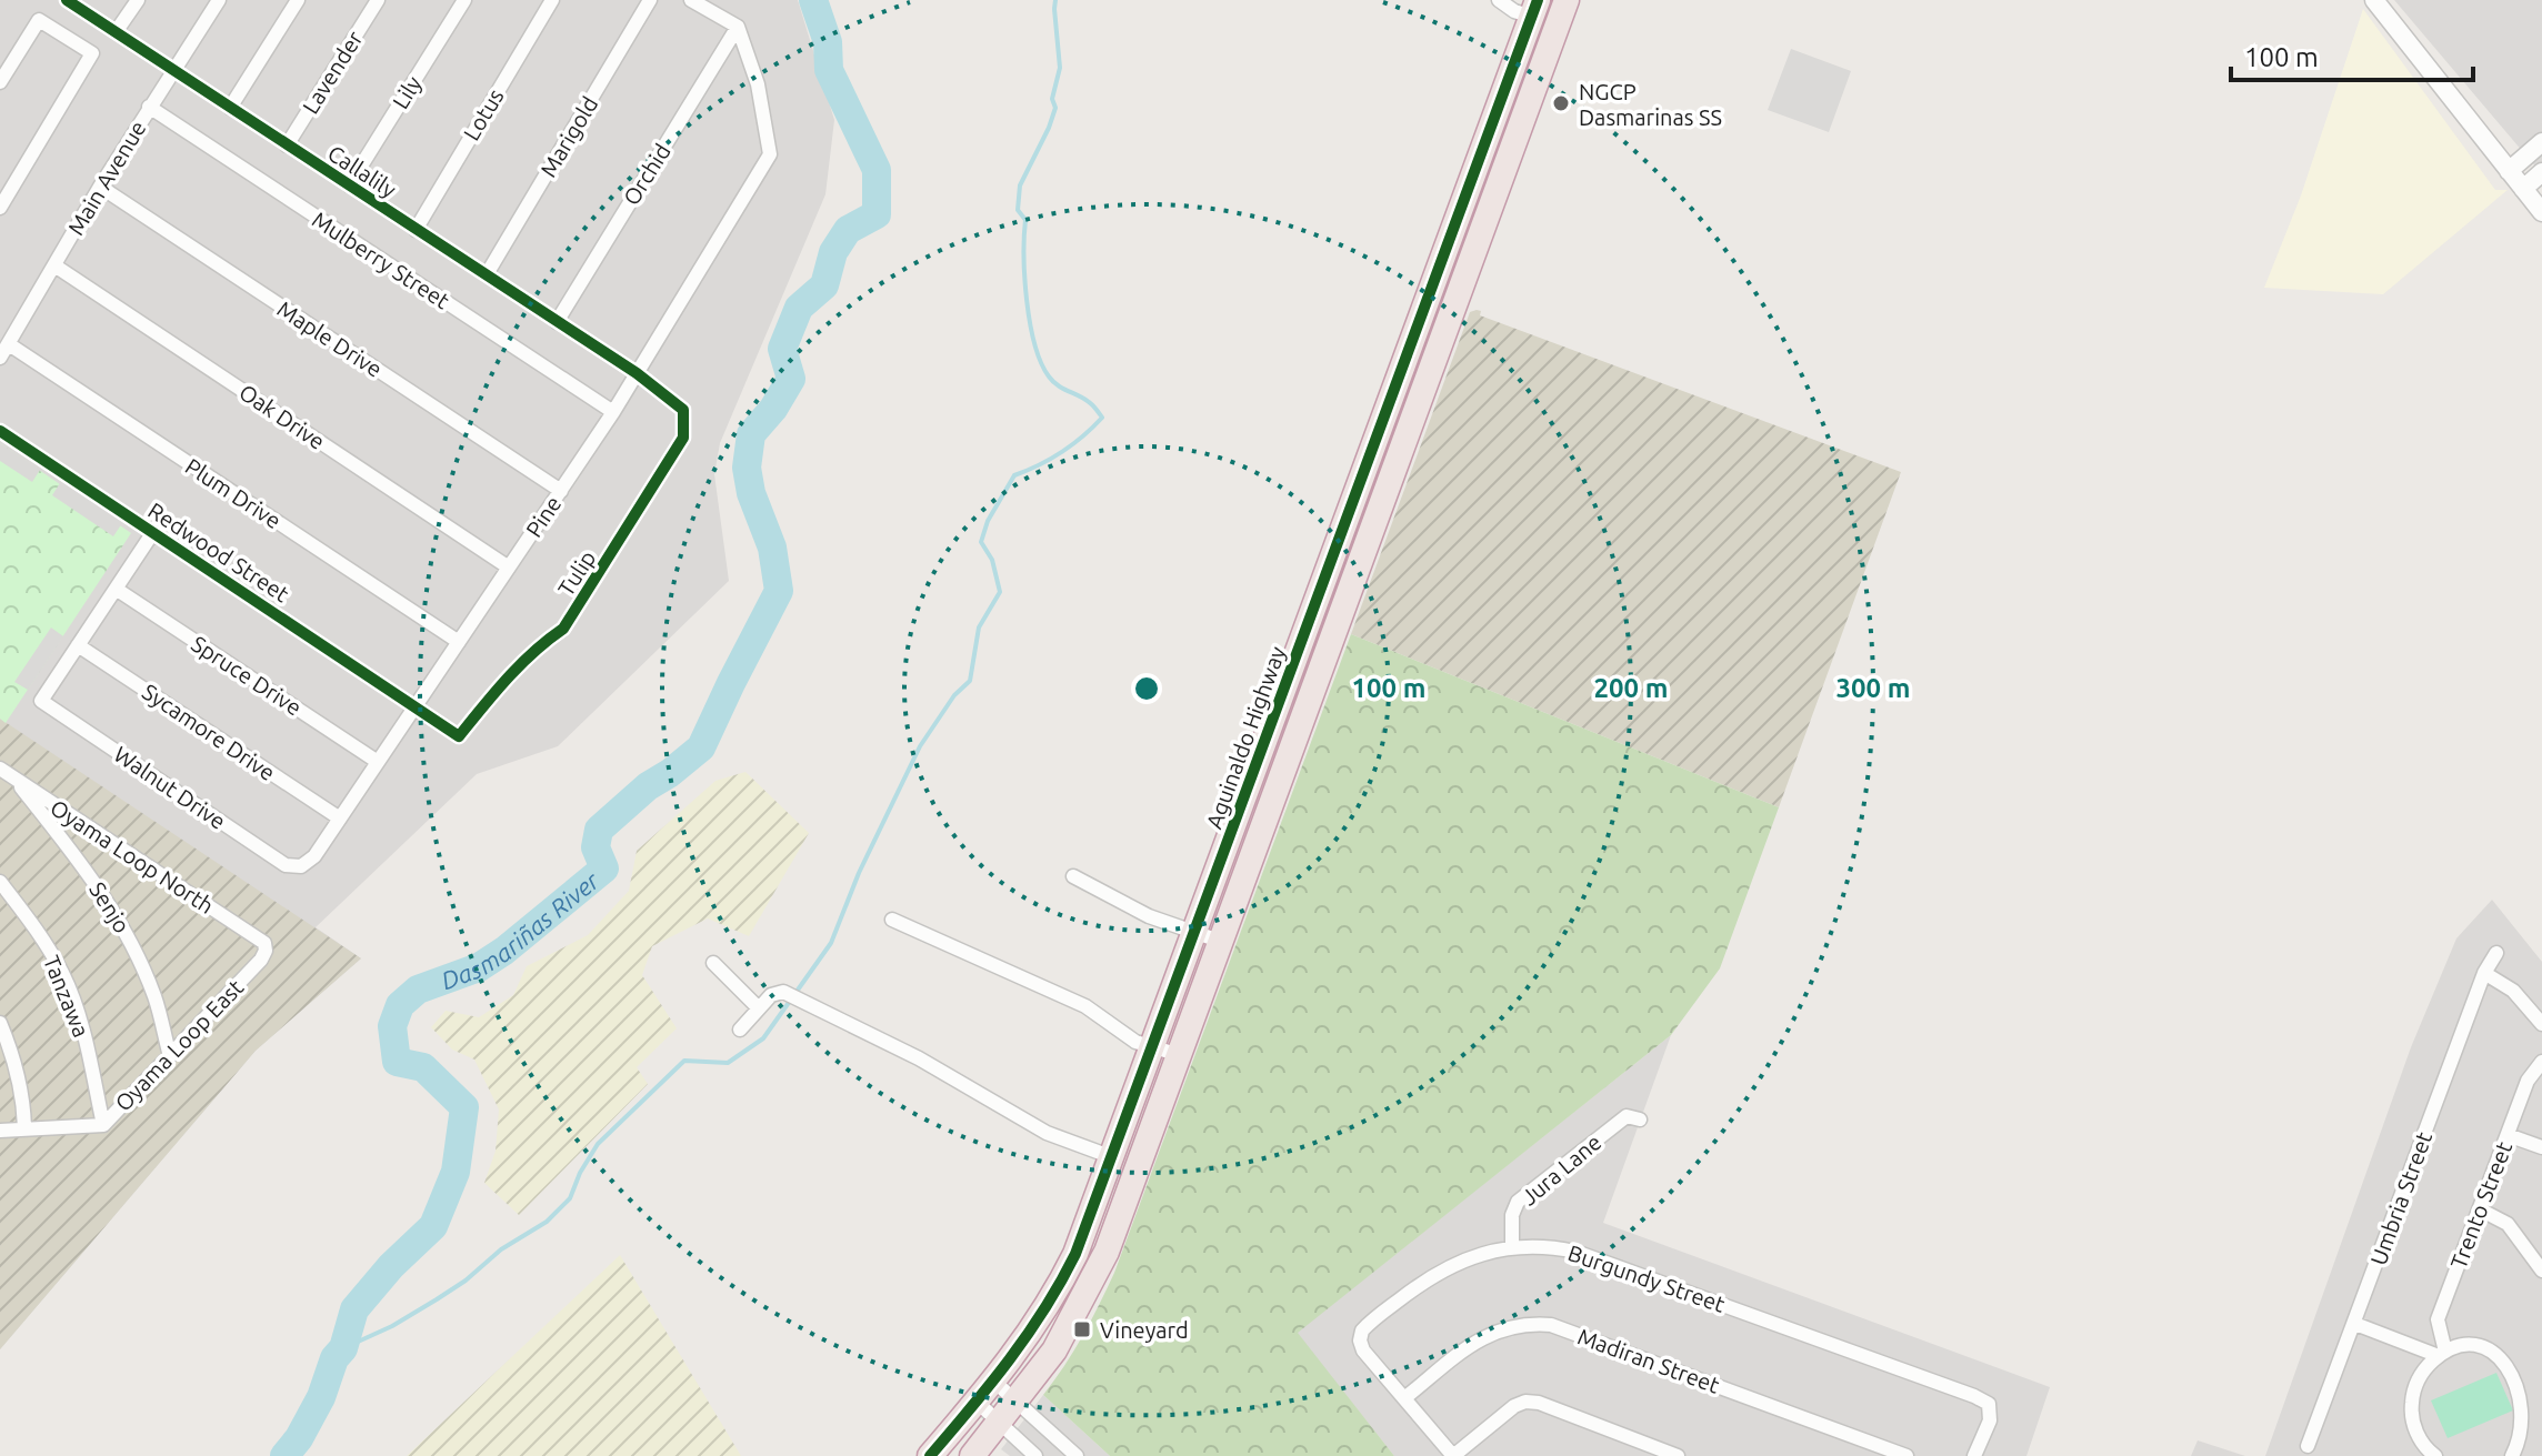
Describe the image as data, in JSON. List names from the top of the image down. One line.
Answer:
{"streets":{"highway":["Aguinaldo Highway"],"street":["Lavender","Lily","Lotus","Marigold","Callalily","Orchid","Main Avenue","Mulberry Street","Maple Drive","Oak Drive","Plum Drive","Pine","Redwood Street","Tulip","Spruce Drive","Sycamore Drive","Walnut Drive","Oyama Loop North","Senjo","Tanzawa","Oyama Loop East","Jura Lane","Umbria Street","Trento Street","Burgundy Street","Madiran Street"]},"crossings":[["Lavender","Callalily"],["Lily","Callalily"],["Lotus","Callalily"],["Marigold","Callalily"],["Callalily","Orchid"],["Callalily","Main Avenue"],["Callalily","Pine"],["Callalily","Tulip"],["Orchid","Pine"],["Main Avenue","Mulberry Street"],["Main Avenue","Maple Drive"],["Main Avenue","Oak Drive"],["Main Avenue","Plum Drive"],["Mulberry Street","Pine"],["Maple Drive","Pine"],["Oak Drive","Pine"],["Plum Drive","Pine"],["Pine","Redwood Street"],["Pine","Tulip"],["Pine","Spruce Drive"],["Pine","Sycamore Drive"],["Pine","Walnut Drive"],["Redwood Street","Tulip"],["Sycamore Drive","Walnut Drive"],["Oyama Loop North","Senjo"],["Oyama Loop North","Oyama Loop East"],["Senjo","Oyama Loop East"],["Tanzawa","Oyama Loop East"],["Jura Lane","Burgundy Street"],["Burgundy Street","Madiran Street"]],"water":["Dasmariñas River"],"places":{"other":["NGCP Dasmarinas SS"],"transit":["Vineyard"]},"scale_bar":"100 m","rings":["100 m","200 m","300 m"]}
